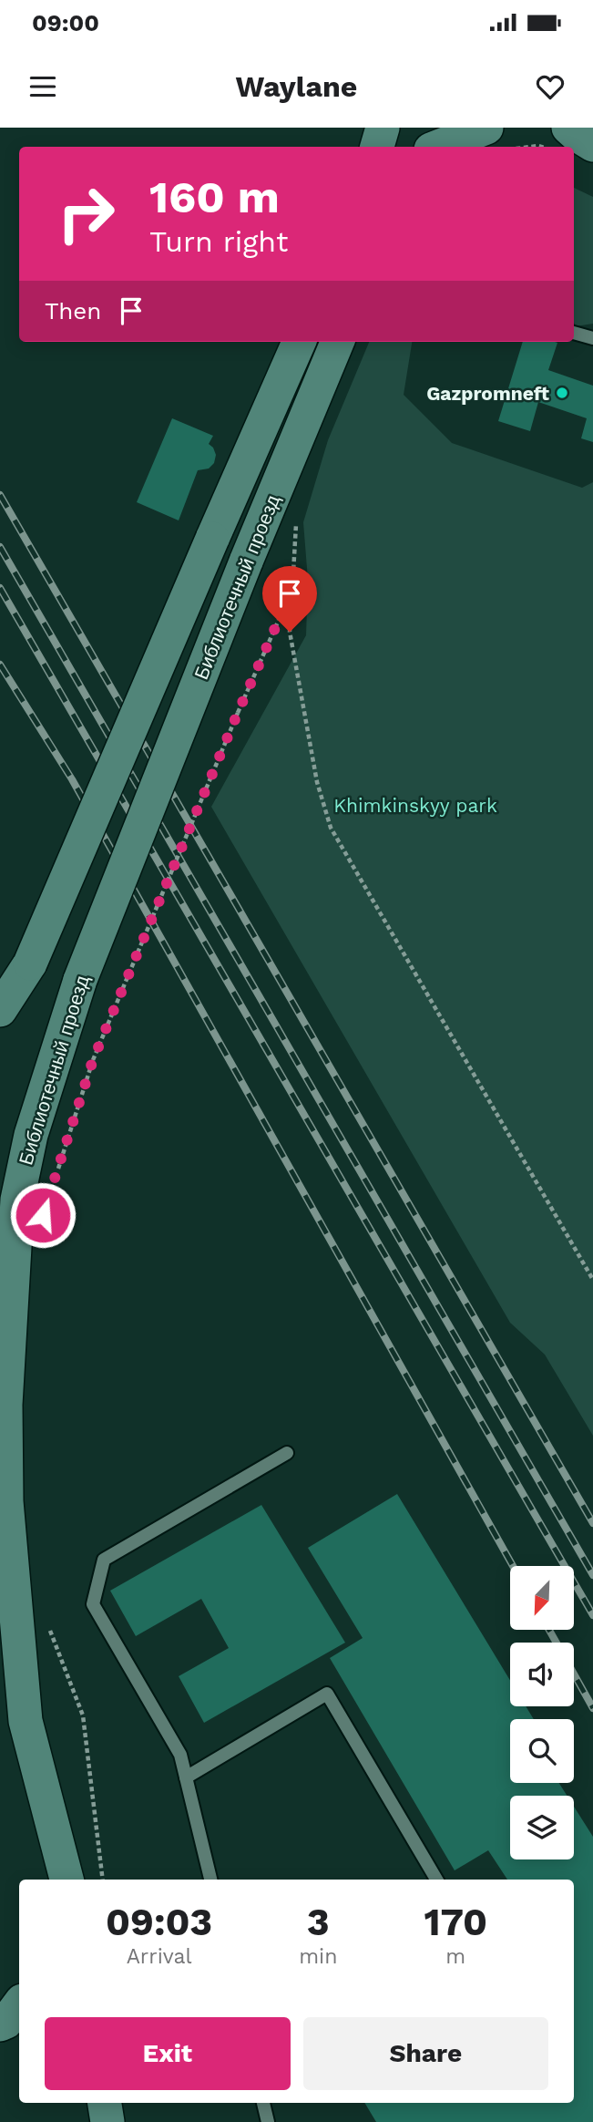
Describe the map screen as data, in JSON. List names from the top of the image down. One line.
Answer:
{"streets":{"main road":["Библиотечный проезд"]},"parks":["Khimkinskyy park"],"places":["Gazpromneft"],"north":"bottom left","page":{"status":"09:00","header":"Waylane","turn":["160 m","Turn right"],"then":"Then","eta":["09:03","Arrival","3","min","170","m"],"buttons":["Exit","Share"]}}
